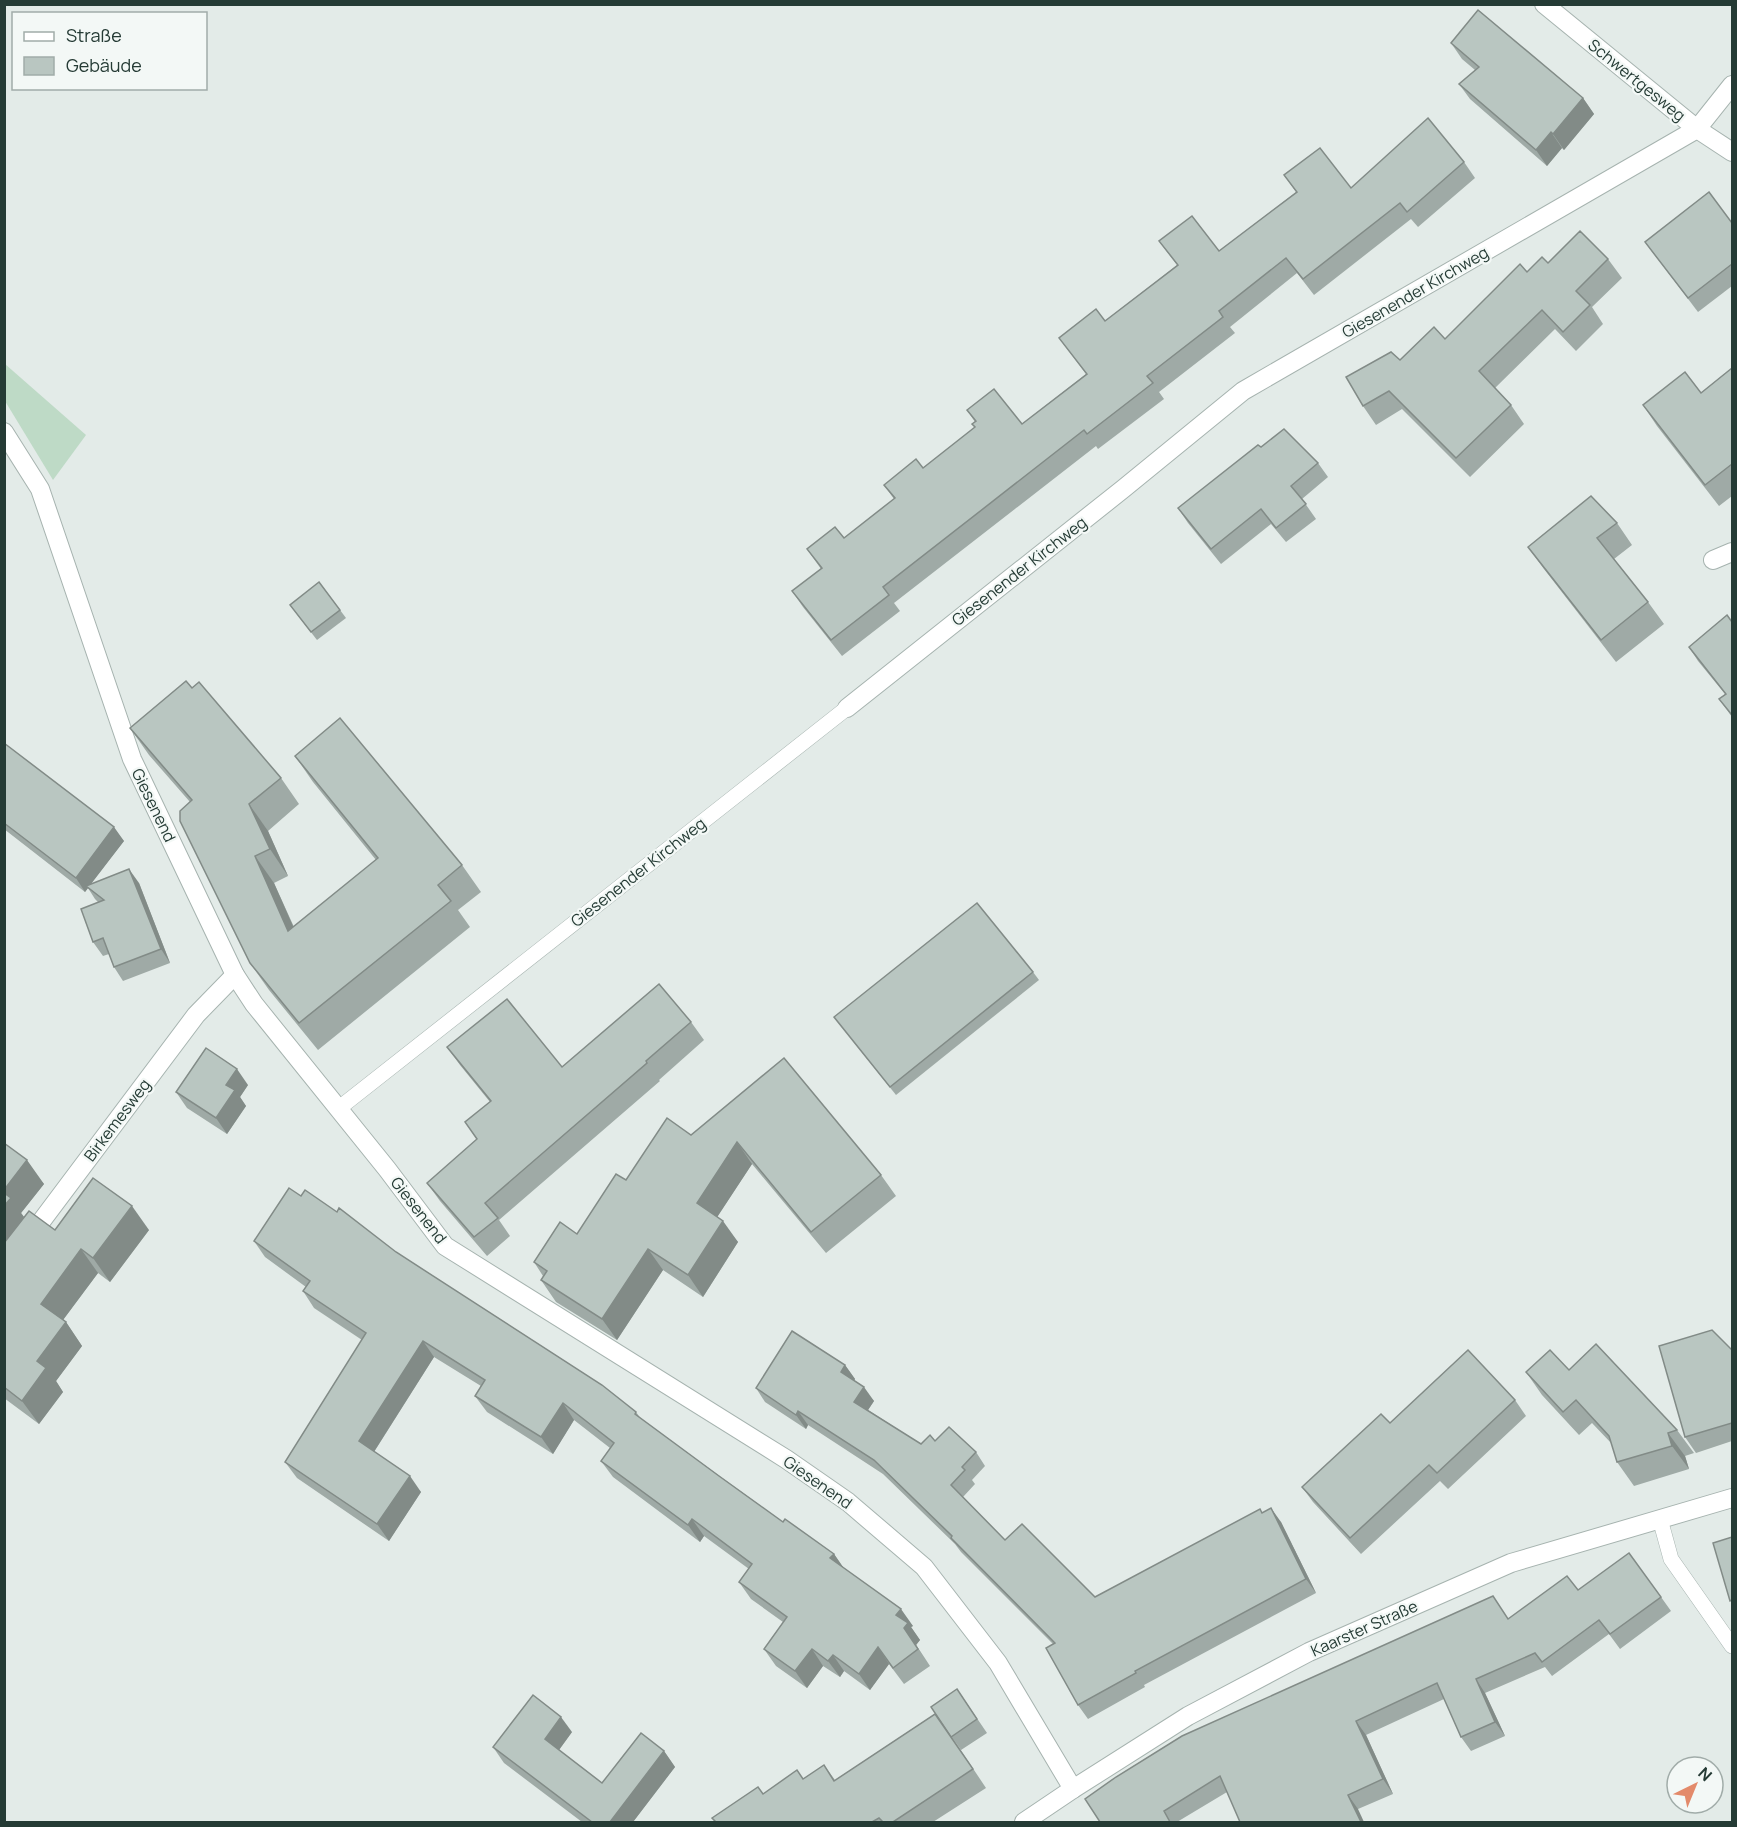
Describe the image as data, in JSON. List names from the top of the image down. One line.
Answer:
{"streets":{"street":["Schwertgesweg","Giesenender Kirchweg","Giesenend","Birkemesweg","Kaarster Straße"]},"crossings":[["Schwertgesweg","Giesenender Kirchweg"],["Giesenender Kirchweg","Giesenend"],["Giesenend","Birkemesweg"],["Giesenend","Kaarster Straße"]],"legend":["Straße","Gebäude"],"north":"top right"}
